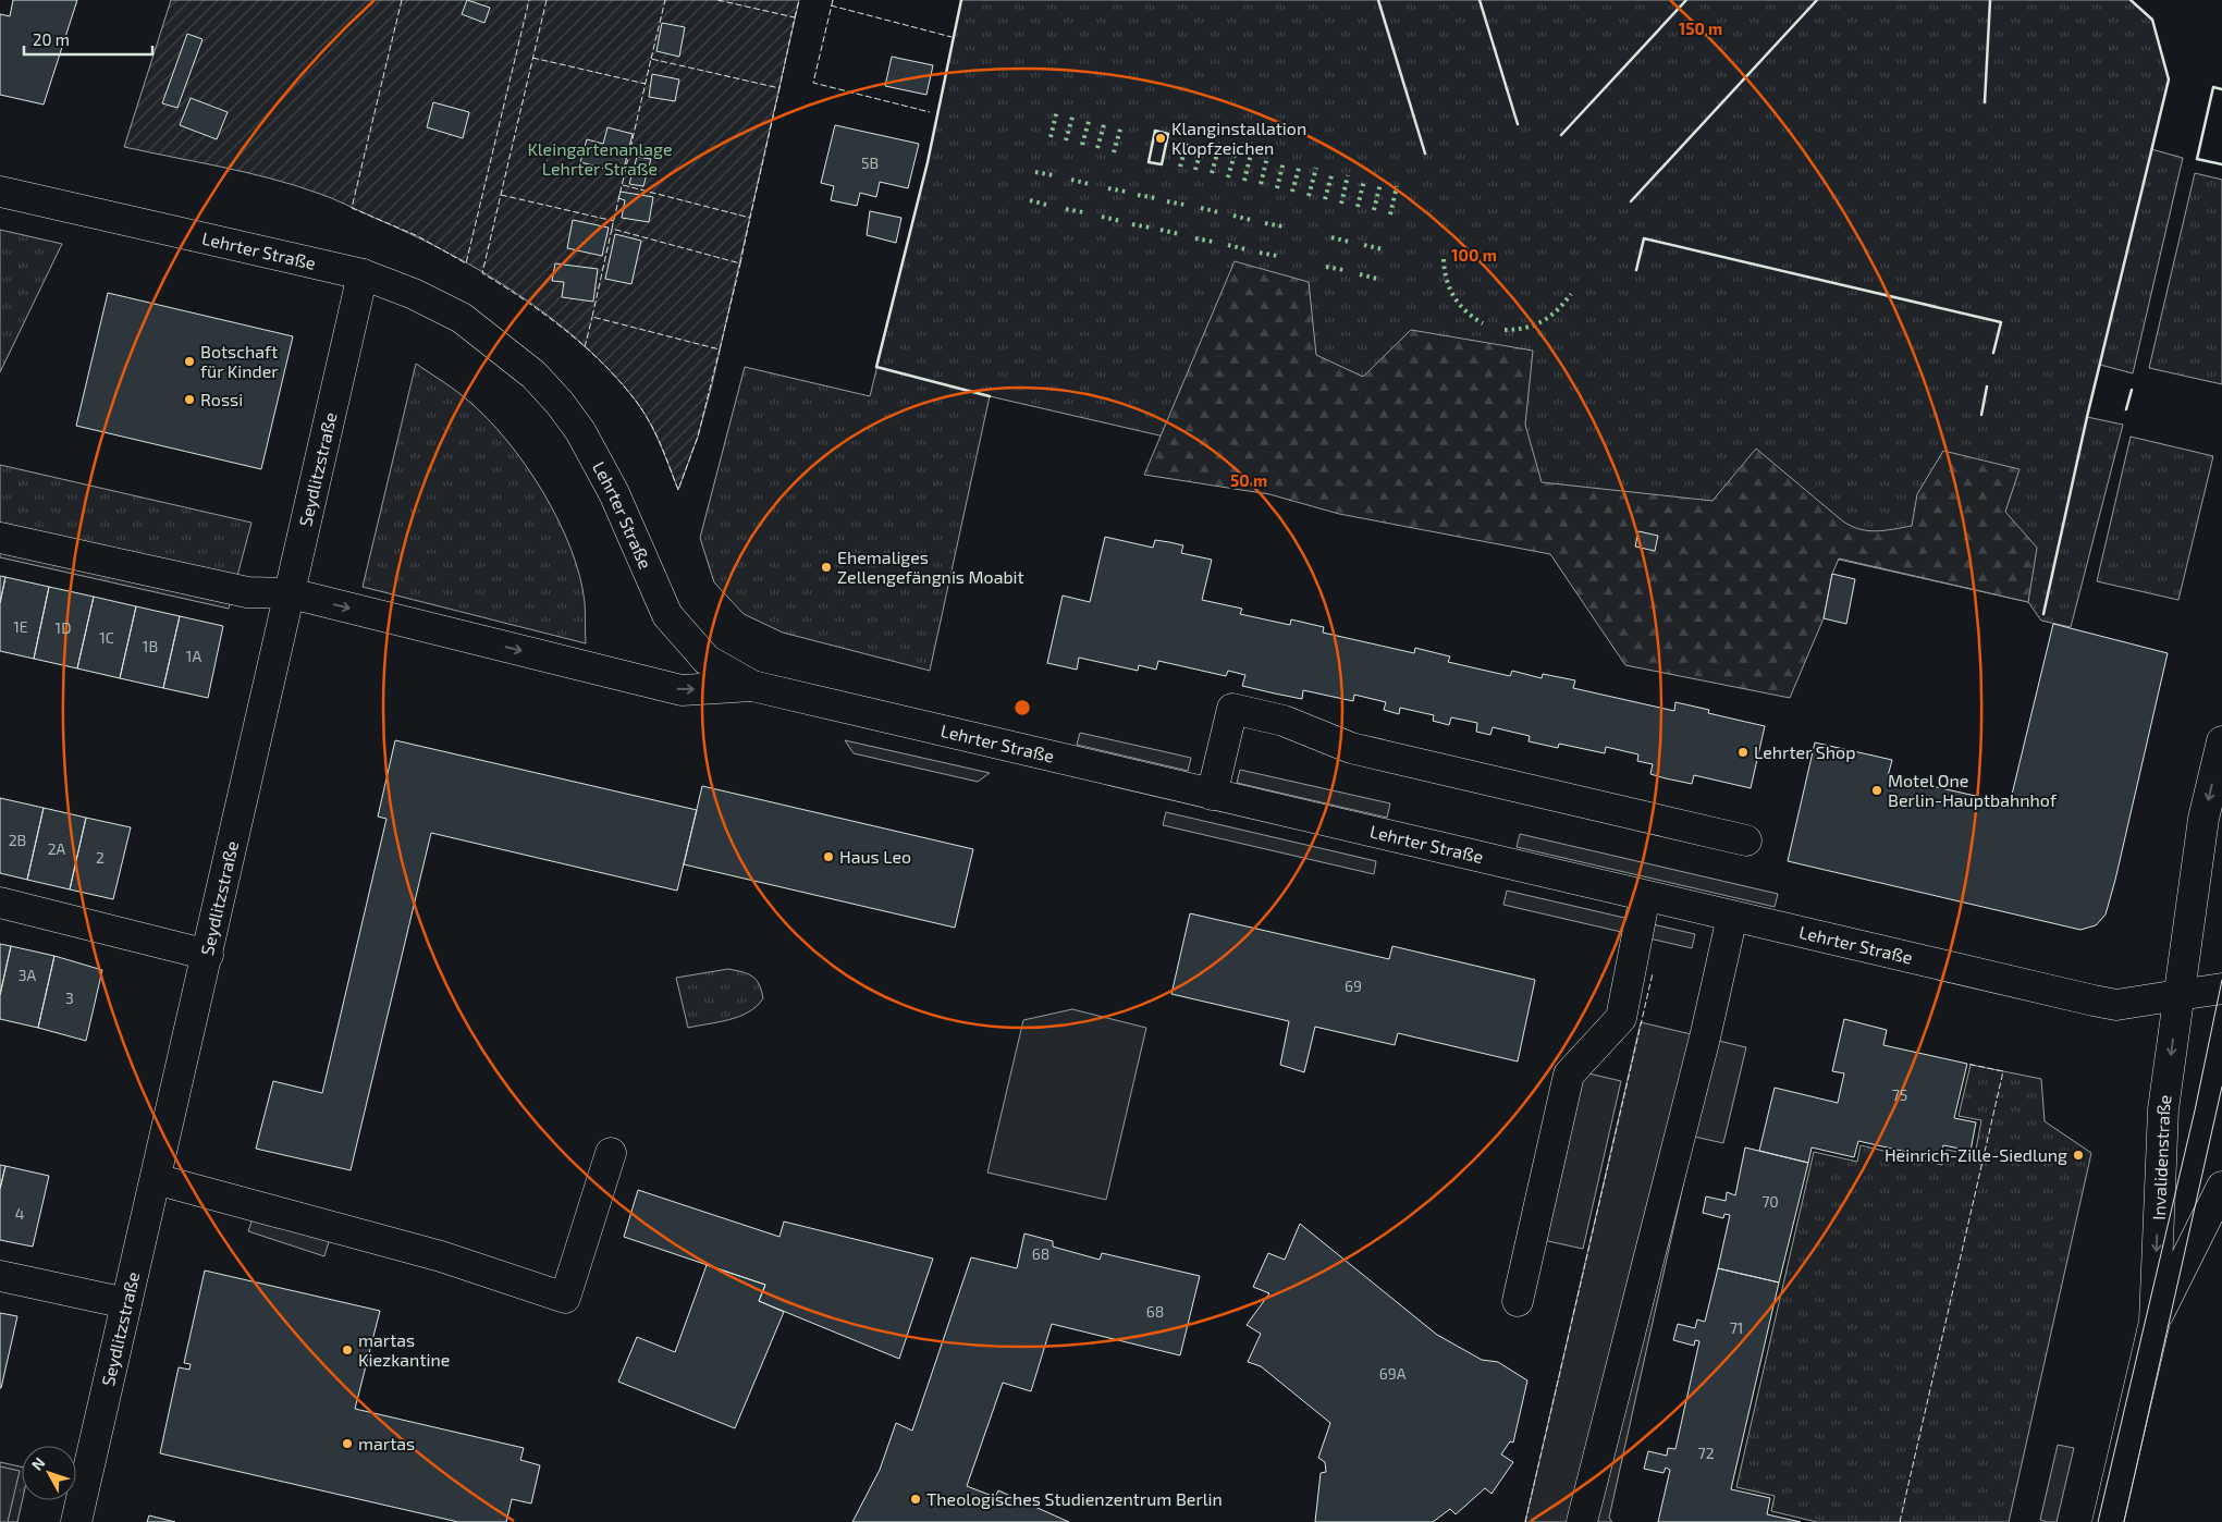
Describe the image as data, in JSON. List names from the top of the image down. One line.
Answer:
{"streets":{"street":["Lehrter Straße","Seydlitzstraße","Invalidenstraße"]},"crossings":[["Lehrter Straße","Seydlitzstraße"],["Lehrter Straße","Invalidenstraße"]],"one_way":["Invalidenstraße"],"parks":["Kleingartenanlage Lehrter Straße"],"places":["Klanginstallation Klopfzeichen","Botschaft für Kinder","Rossi","Ehemaliges Zellengefängnis Moabit","Lehrter Shop","Motel One Berlin-Hauptbahnhof","Haus Leo","Heinrich-Zille-Siedlung","martas Kiezkantine","martas","Theologisches Studienzentrum Berlin"],"house_numbers":["5B","1E","1D","1C","1B","1A","2B","2A","2","3A","69","3","75","70","4","68","68","71","69A","72"],"scale_bar":"20 m","north":"top left","rings":["150 m","100 m","50 m"]}
